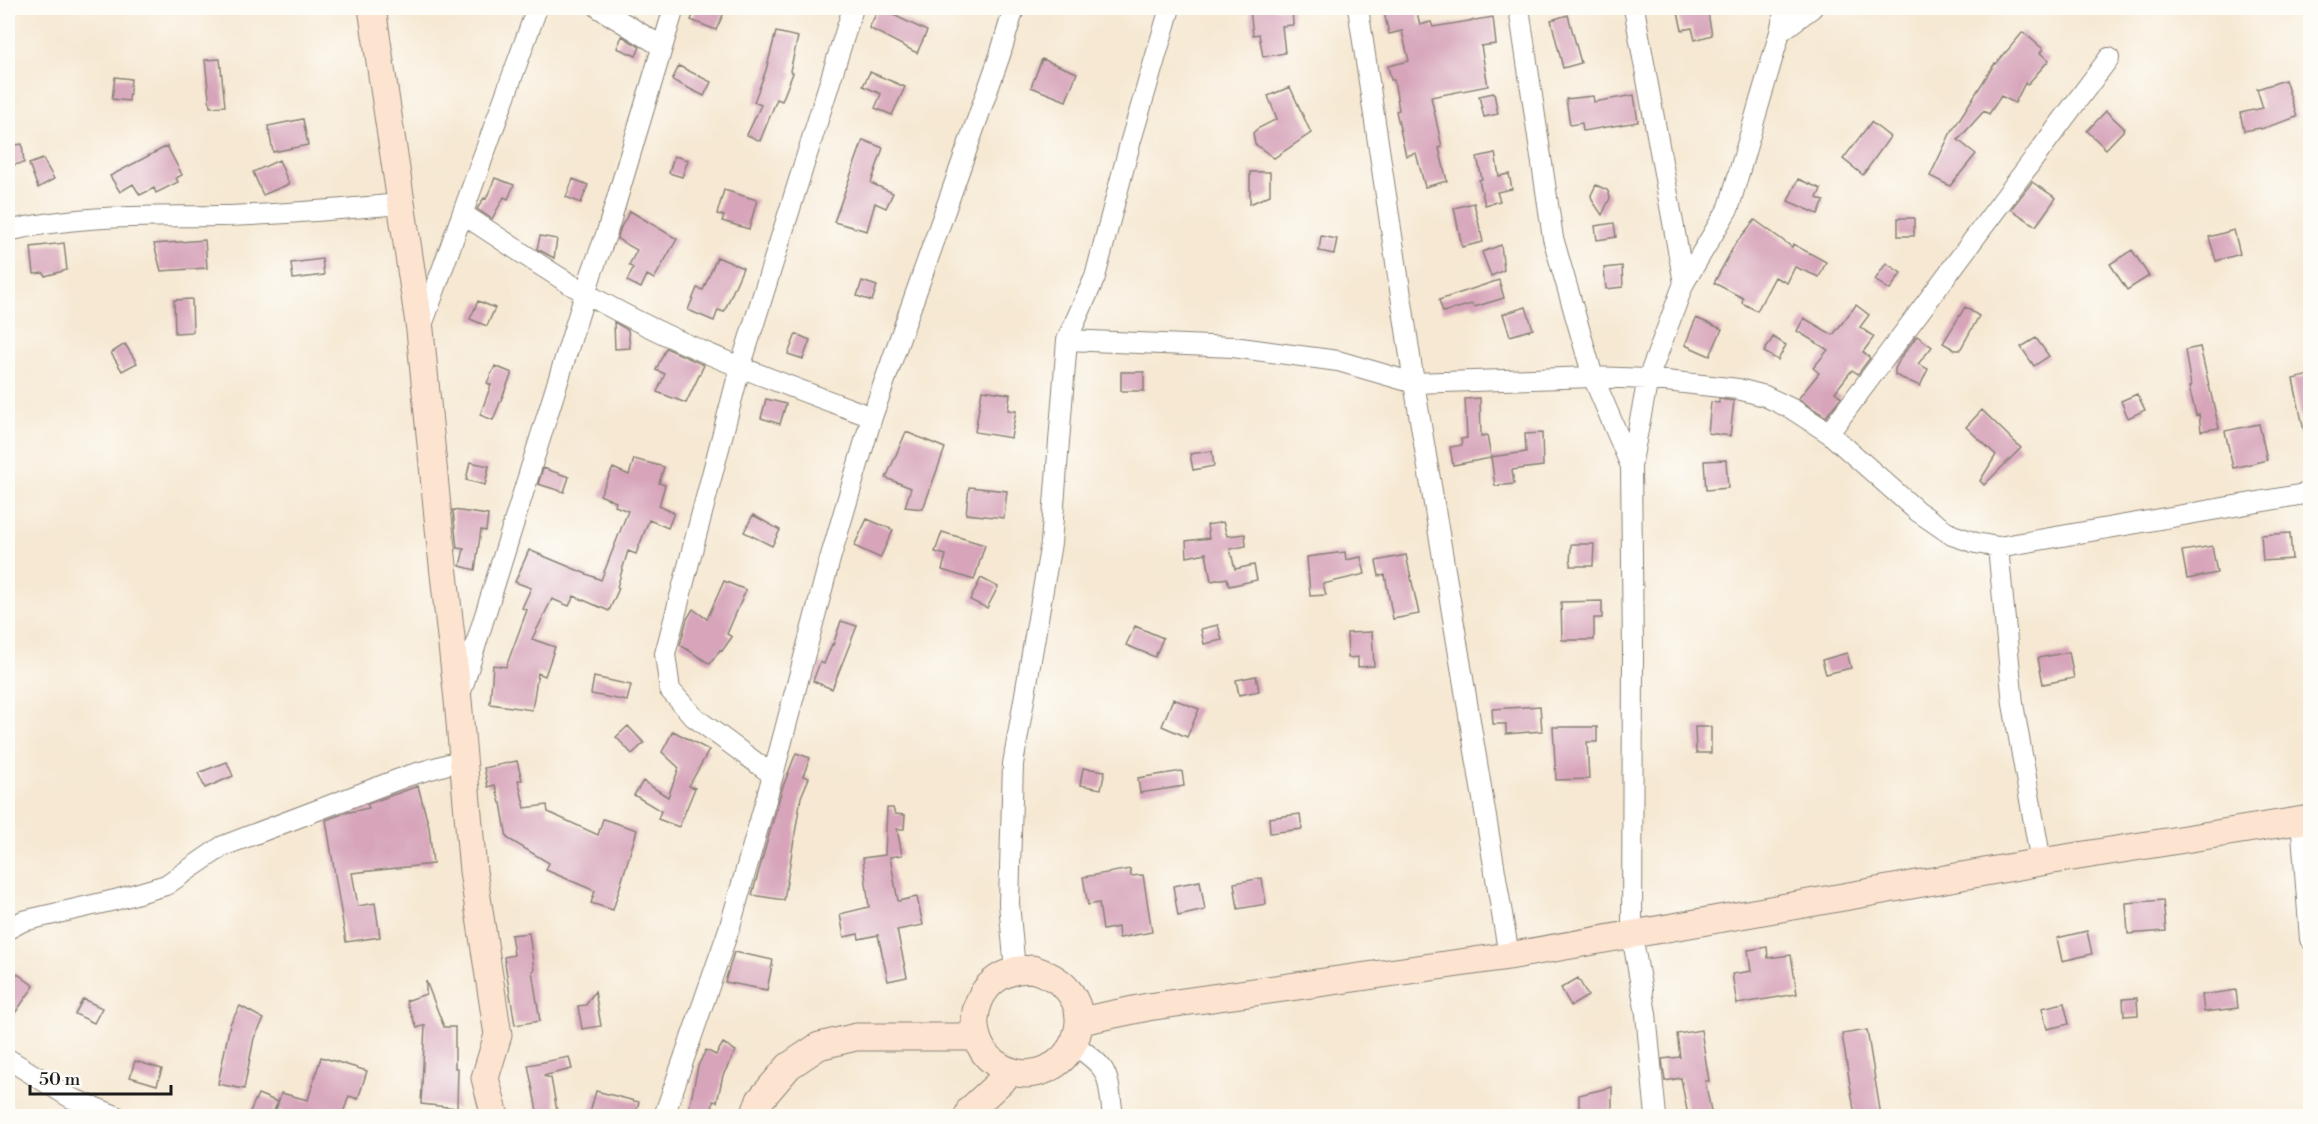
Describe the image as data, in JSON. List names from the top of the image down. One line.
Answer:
{"scale_bar":"50 m"}
